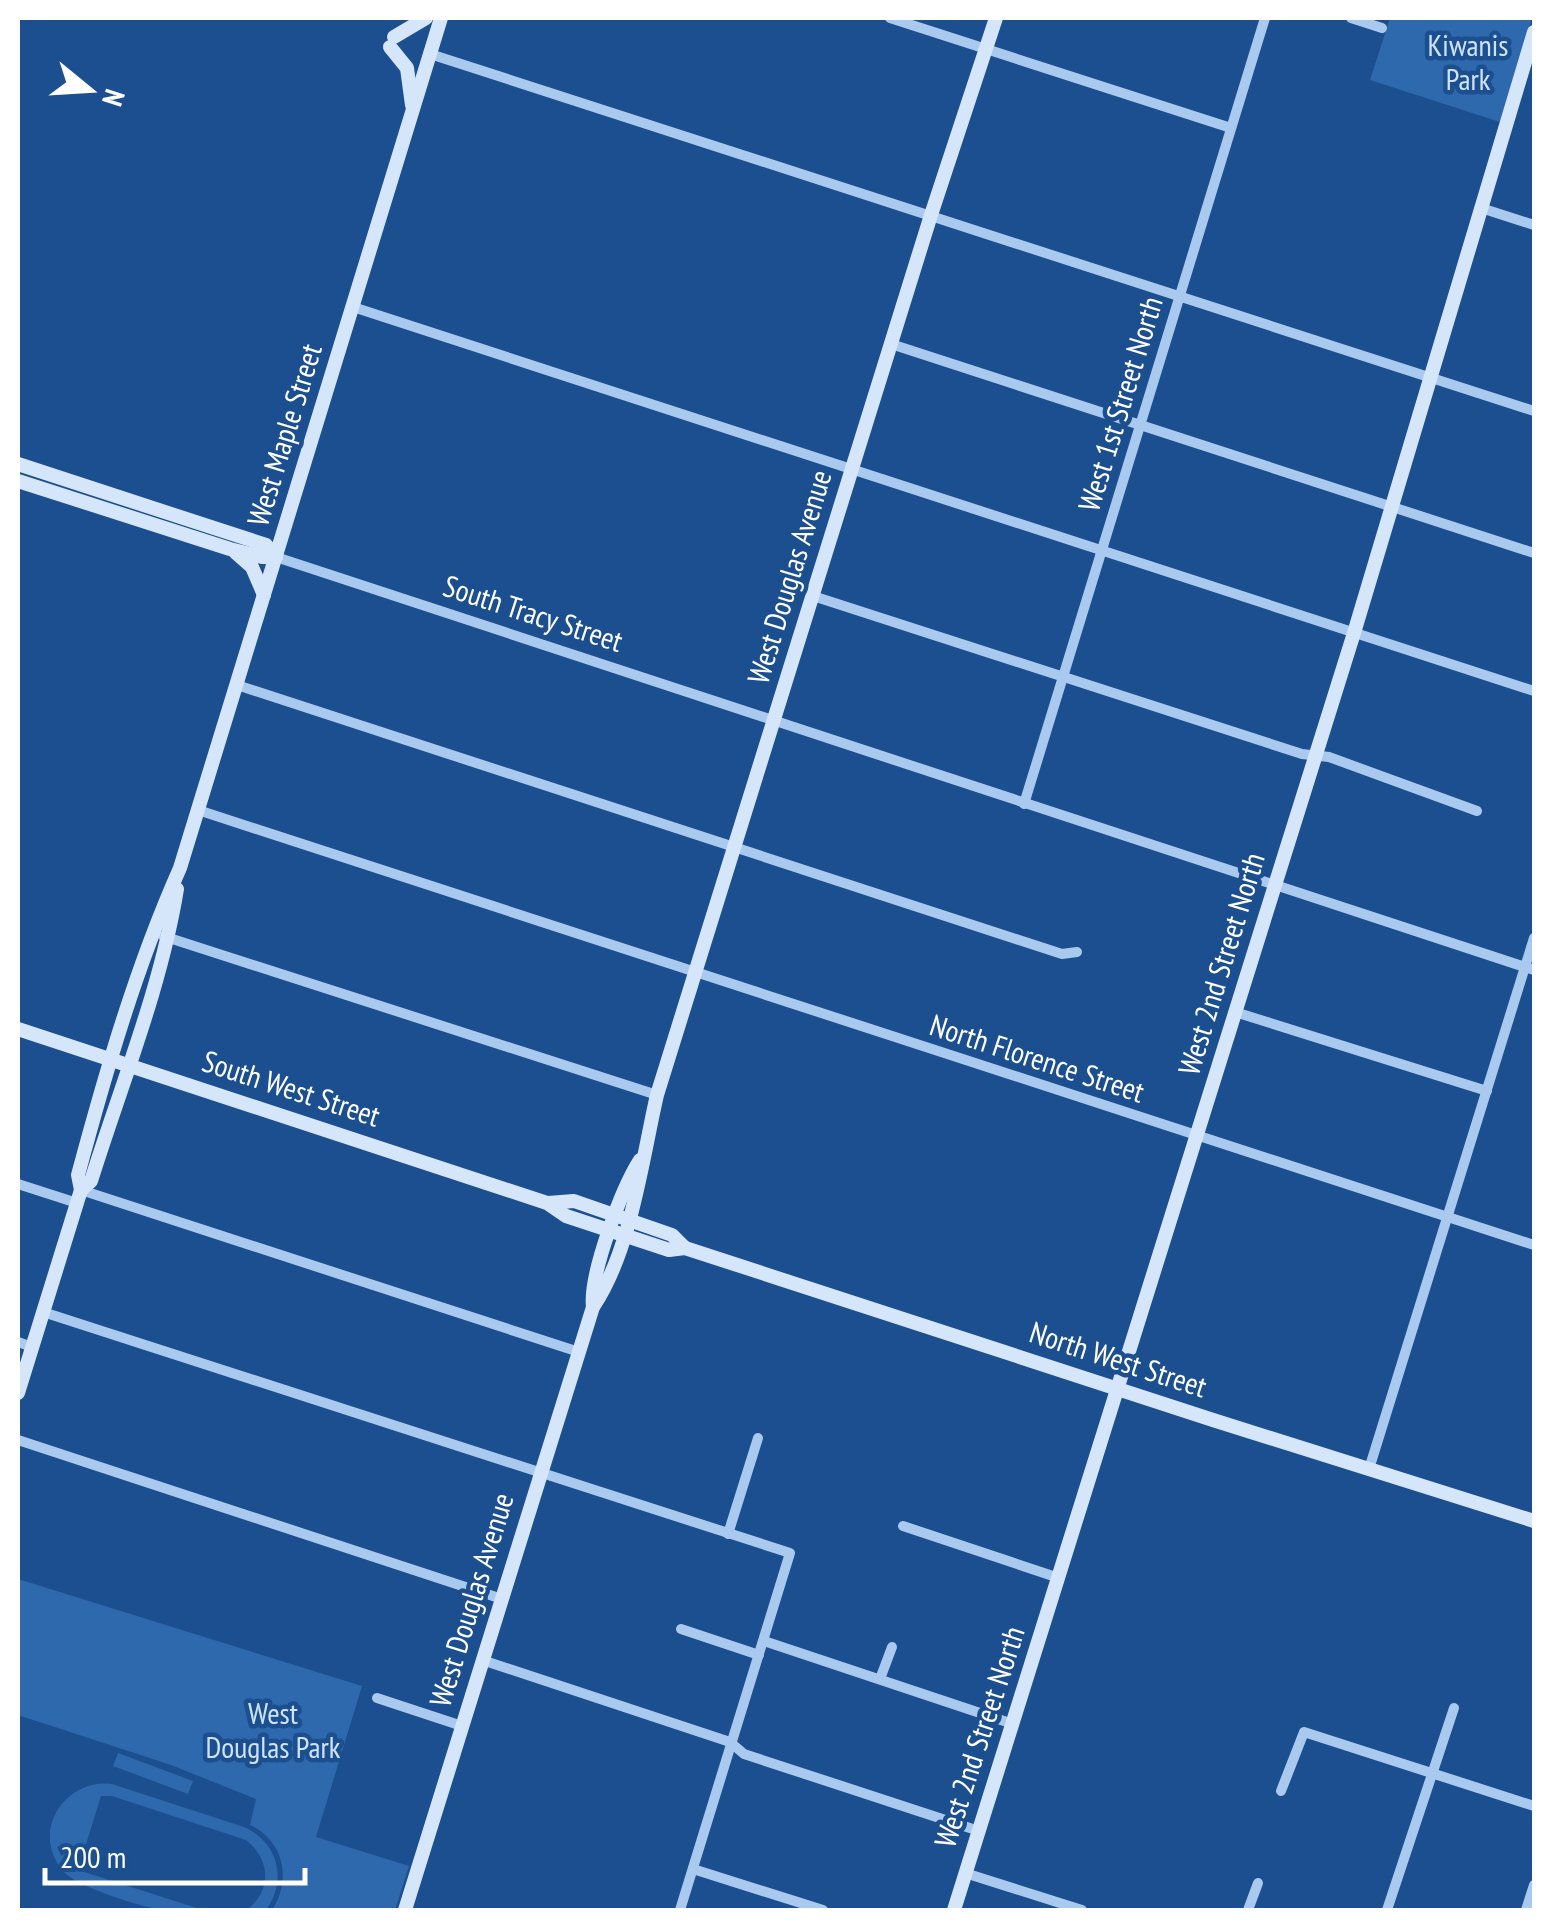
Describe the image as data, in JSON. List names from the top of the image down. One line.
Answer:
{"streets":{"street":["West 1st Street North","West Maple Street","West Douglas Avenue","South Tracy Street","West 2nd Street North","North Florence Street","South West Street","North West Street"]},"crossings":[["West 1st Street North","South Tracy Street"],["West Maple Street","South Tracy Street"],["West Maple Street","North Florence Street"],["West Maple Street","South West Street"],["West Douglas Avenue","South Tracy Street"],["West Douglas Avenue","North Florence Street"],["West Douglas Avenue","South West Street"],["West Douglas Avenue","North West Street"],["South Tracy Street","West 2nd Street North"],["West 2nd Street North","North Florence Street"],["West 2nd Street North","North West Street"],["South West Street","North West Street"]],"parks":["Kiwanis Park","West Douglas Park"],"scale_bar":"200 m","north":"right"}
